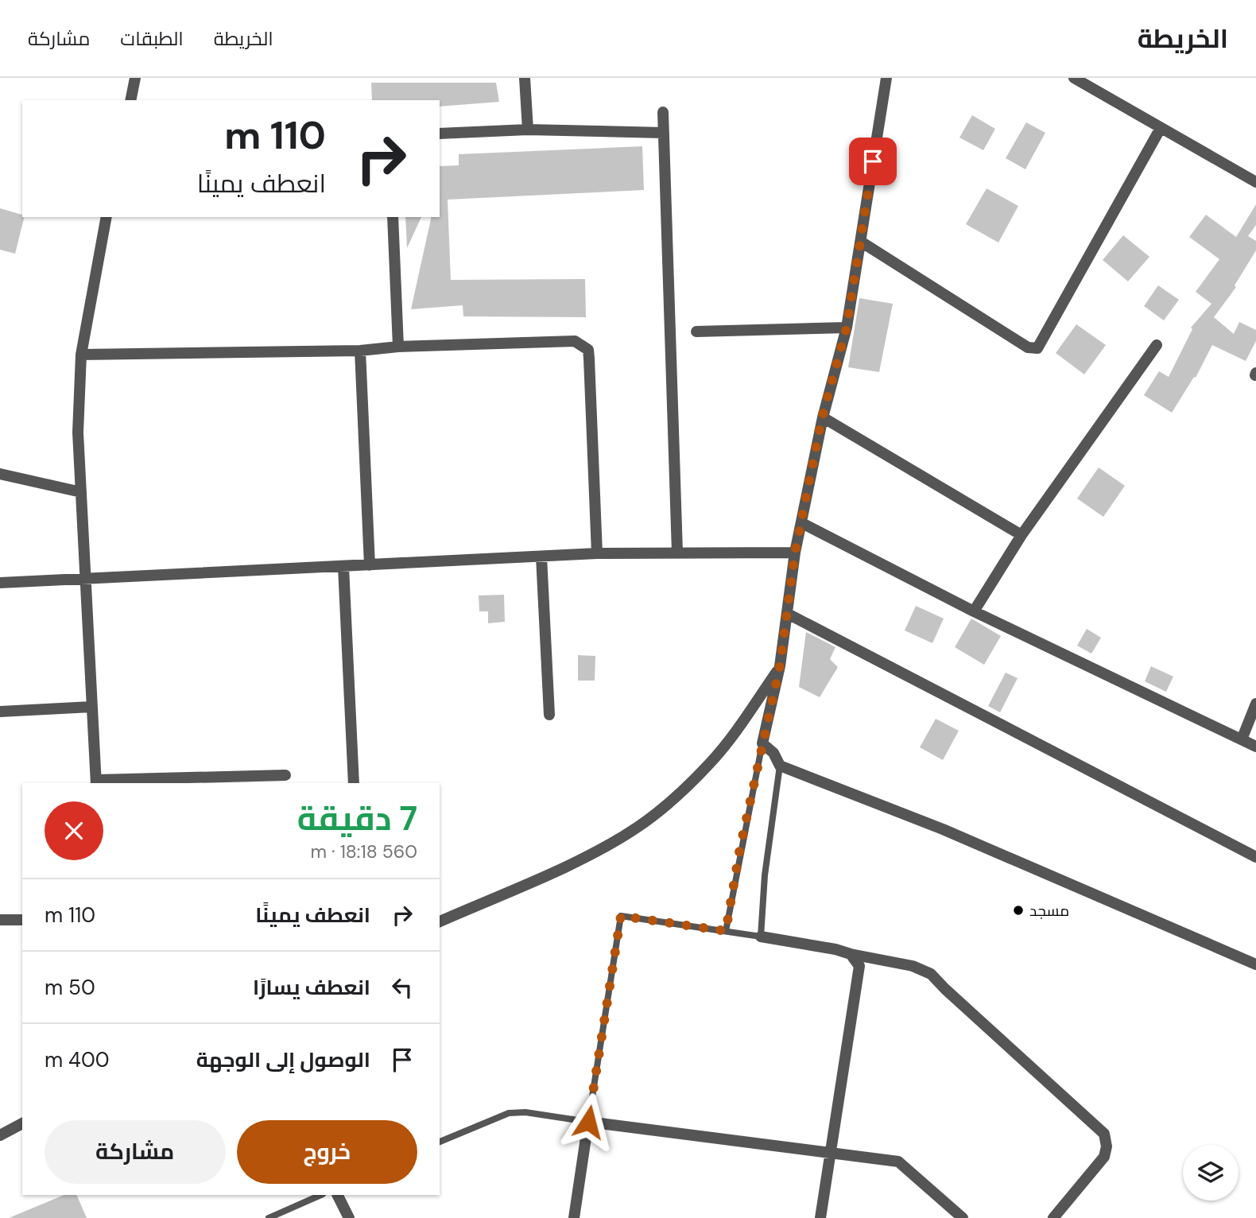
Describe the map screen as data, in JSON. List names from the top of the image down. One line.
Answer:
{"places":["مسجد"],"page":{"header":"الخريطة","nav":["الخريطة","الطبقات","مشاركة"],"turn":["110 m","انعطف يمينًا"],"heading":["7 دقيقة","560 m · 18:18"],"list":[{"name":"انعطف يمينًا","value":"110 m"},{"name":"انعطف يسارًا","value":"50 m"},{"name":"الوصول إلى الوجهة","value":"400 m"}],"buttons":["خروج","مشاركة"]}}
